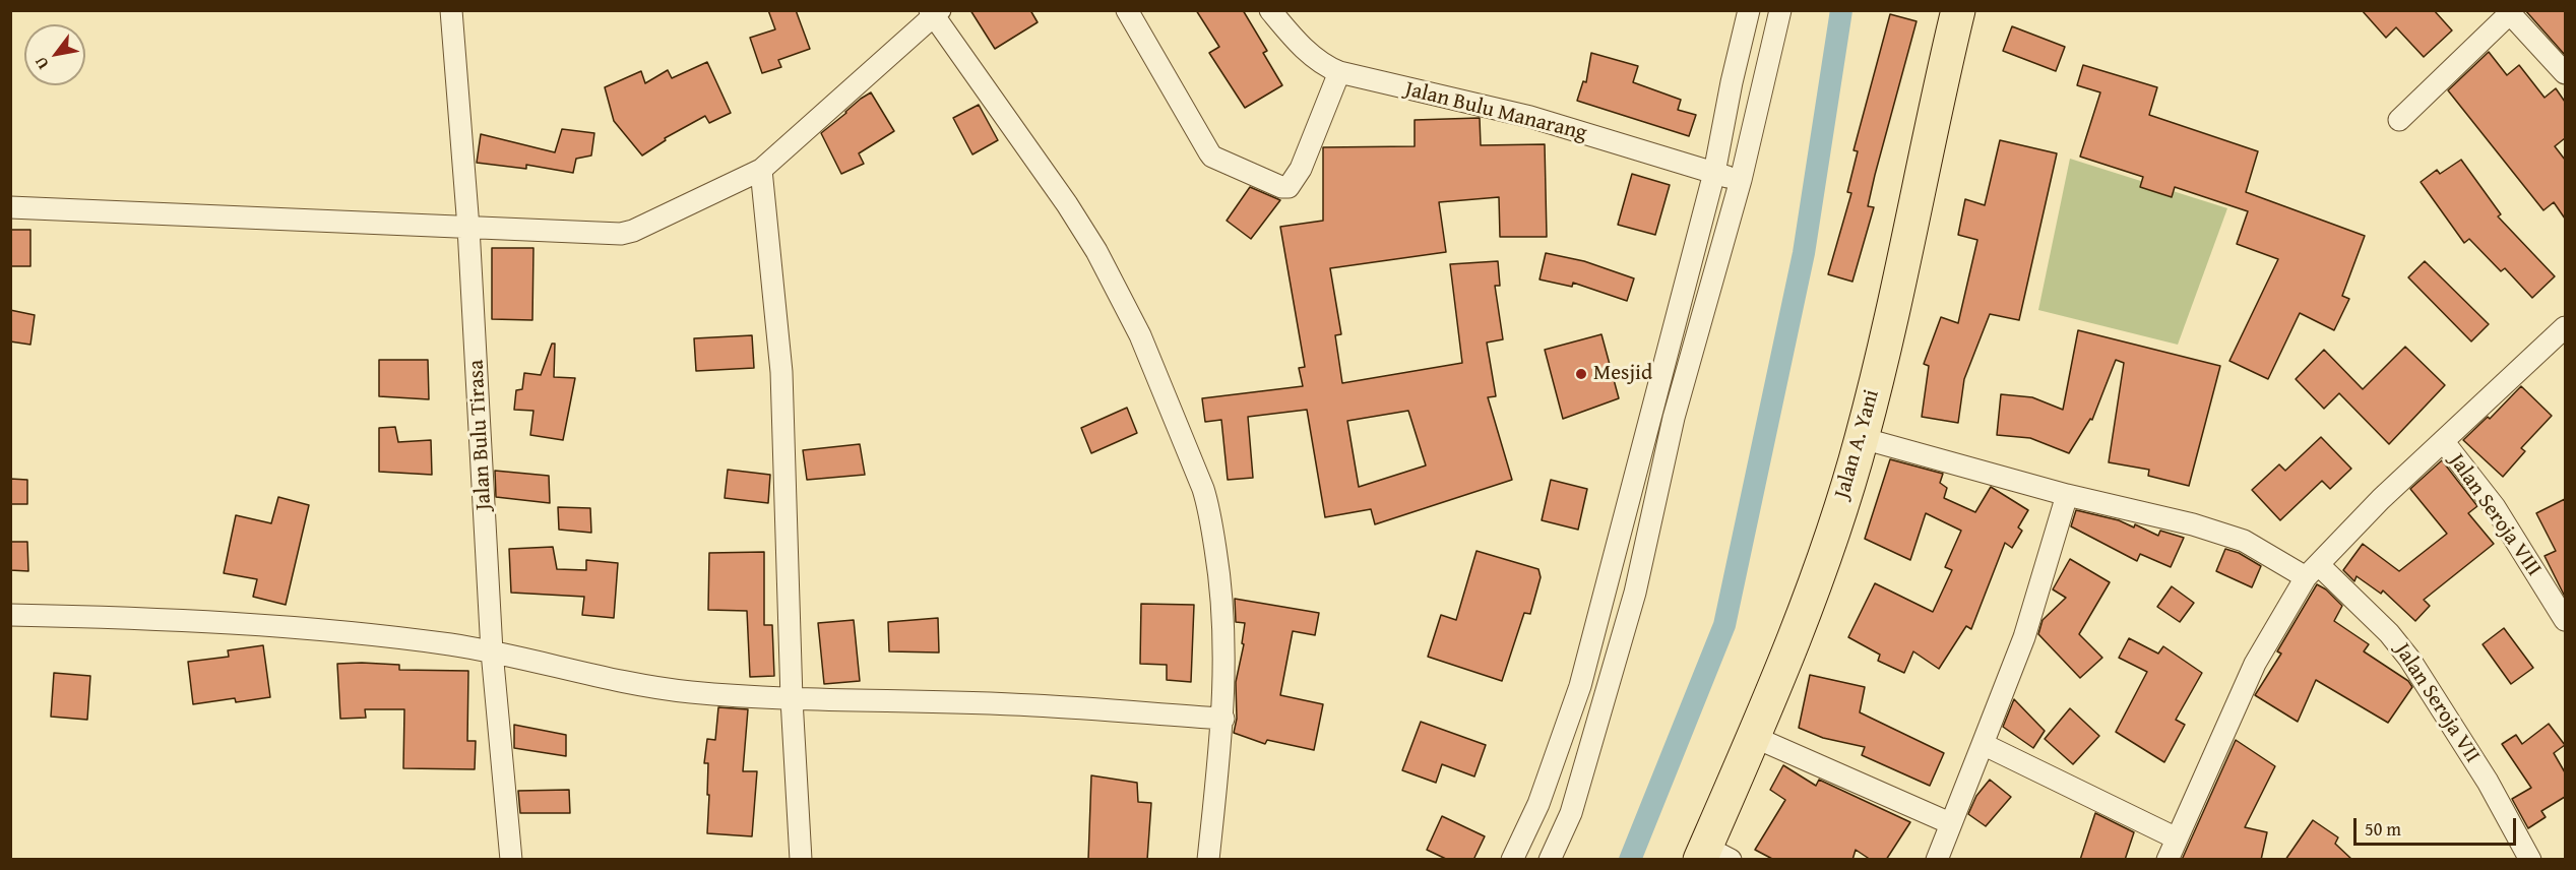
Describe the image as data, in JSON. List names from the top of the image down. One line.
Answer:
{"streets":{"highway":["Jalan A. Yani"],"street":["Jalan Bulu Manarang","Jalan Bulu Tirasa","Jalan Seroja VIII","Jalan Seroja VII"]},"crossings":[["Jalan A. Yani","Jalan Seroja VII"]],"places":["Mesjid"],"scale_bar":"50 m","north":"bottom left"}
